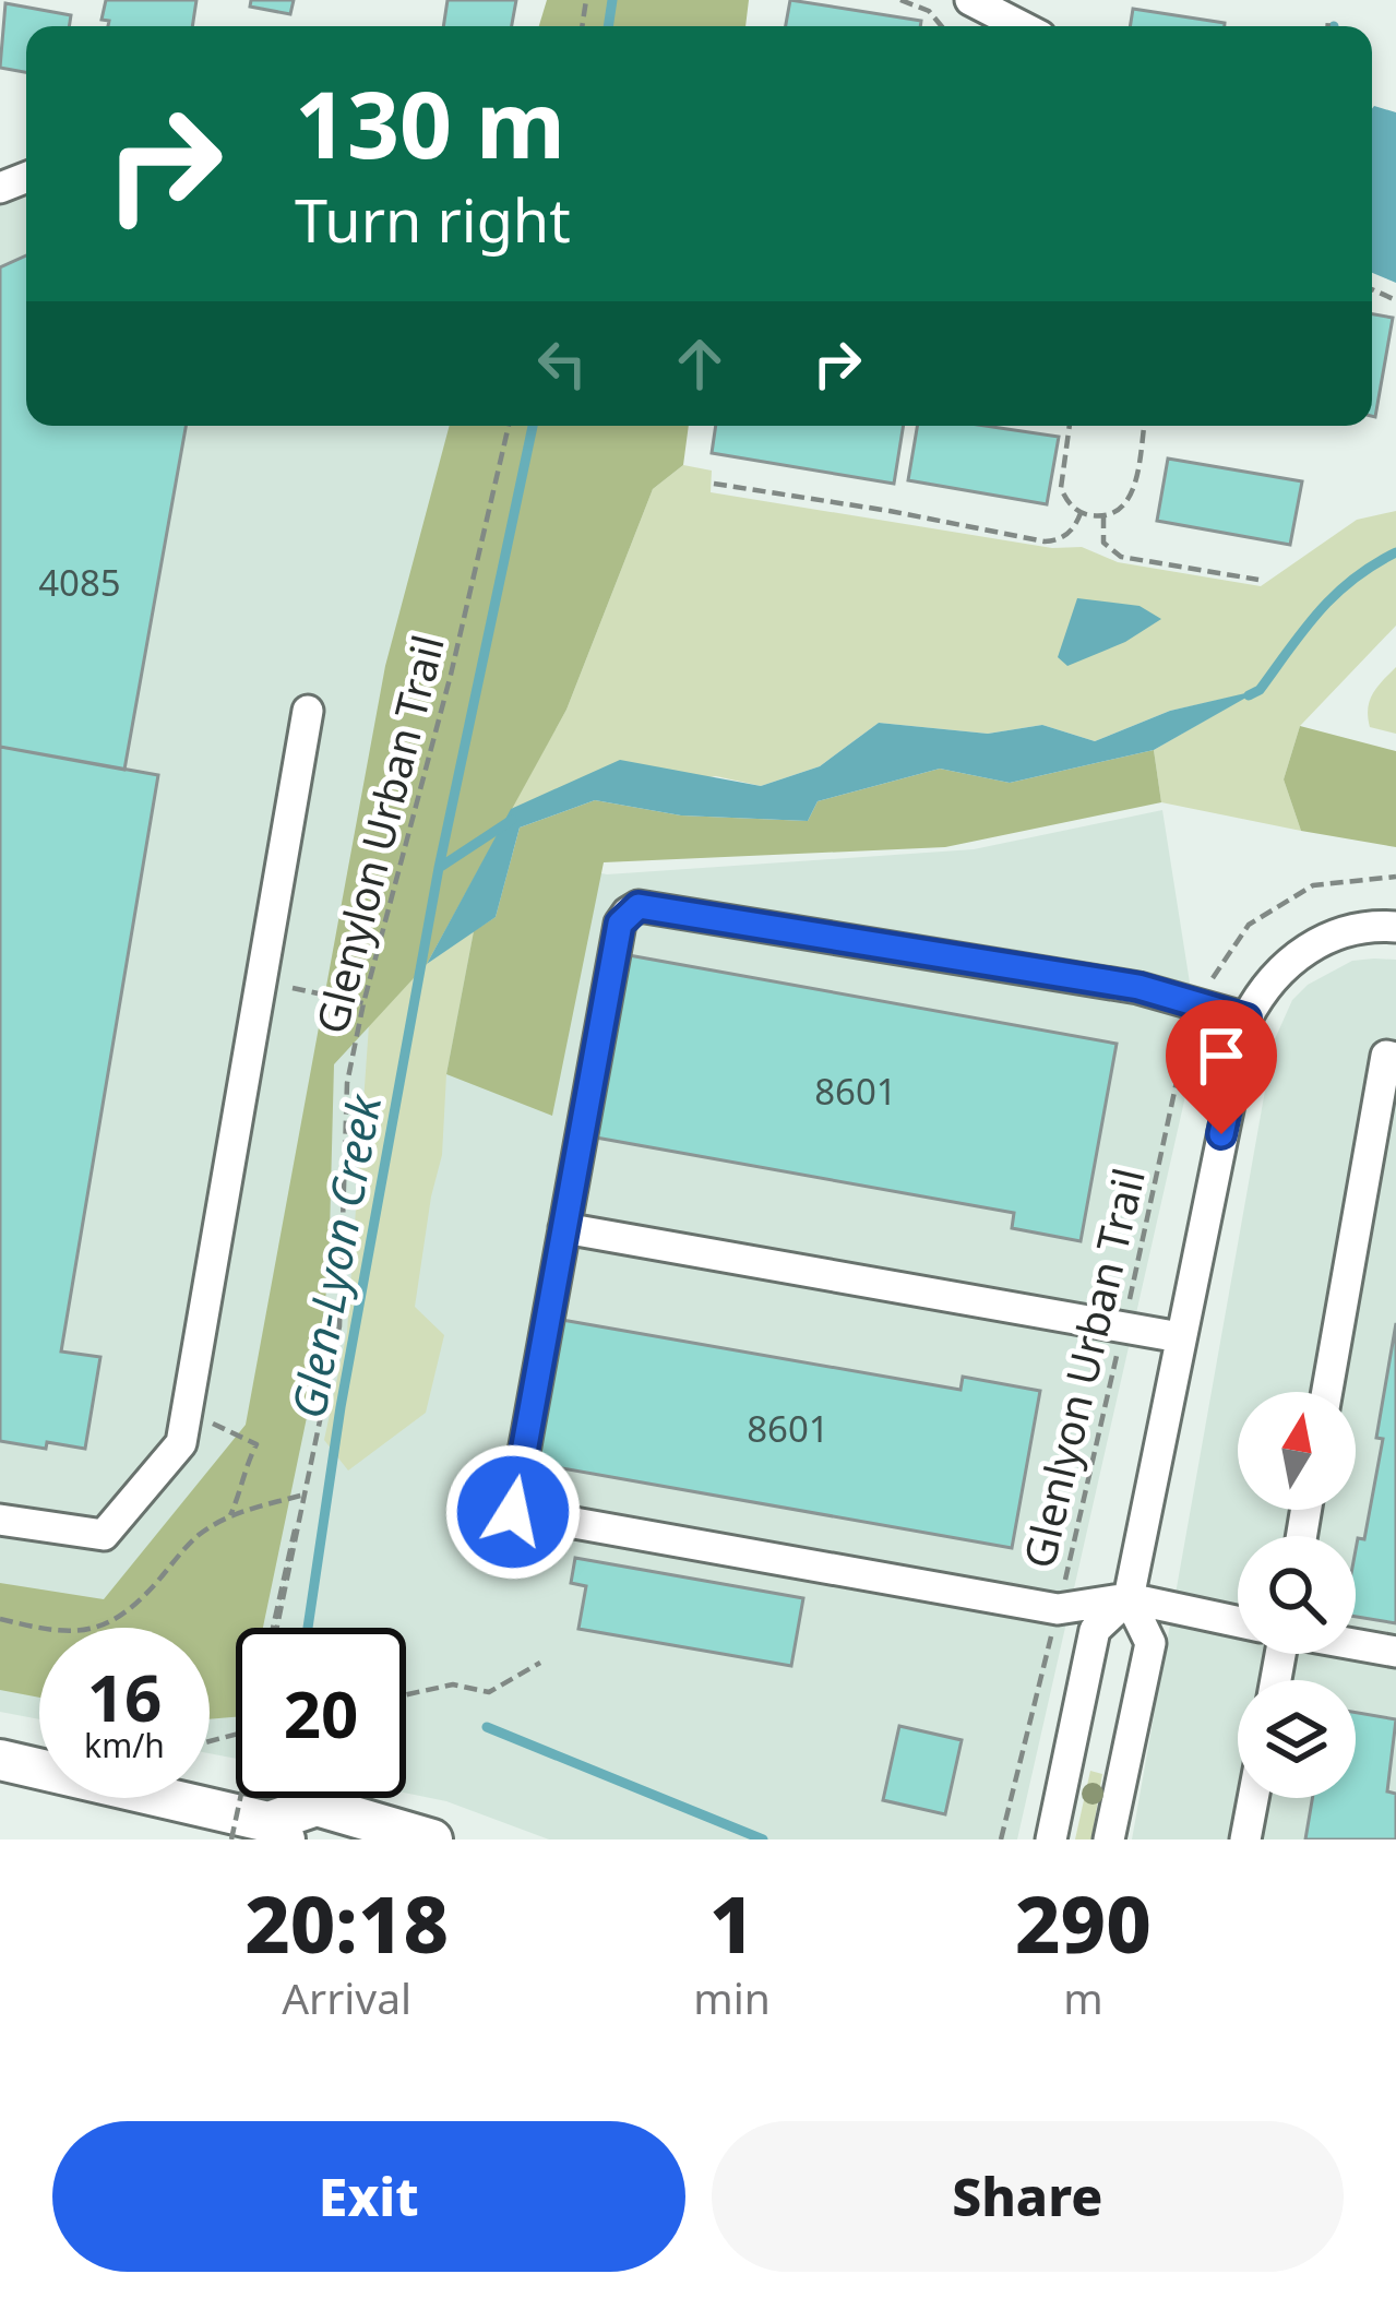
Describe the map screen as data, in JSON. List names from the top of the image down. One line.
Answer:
{"streets":{"path":["Glenylon Urban Trail","Glenlyon Urban Trail"]},"water":["Glen-Lyon Creek"],"house_numbers":["4085","8601","8601"],"north":"top","page":{"turn":["130 m","Turn right"],"speed":"16 km/h","limit":"20","eta":["20:18","Arrival","1","min","290","m"],"buttons":["Exit","Share"]}}
